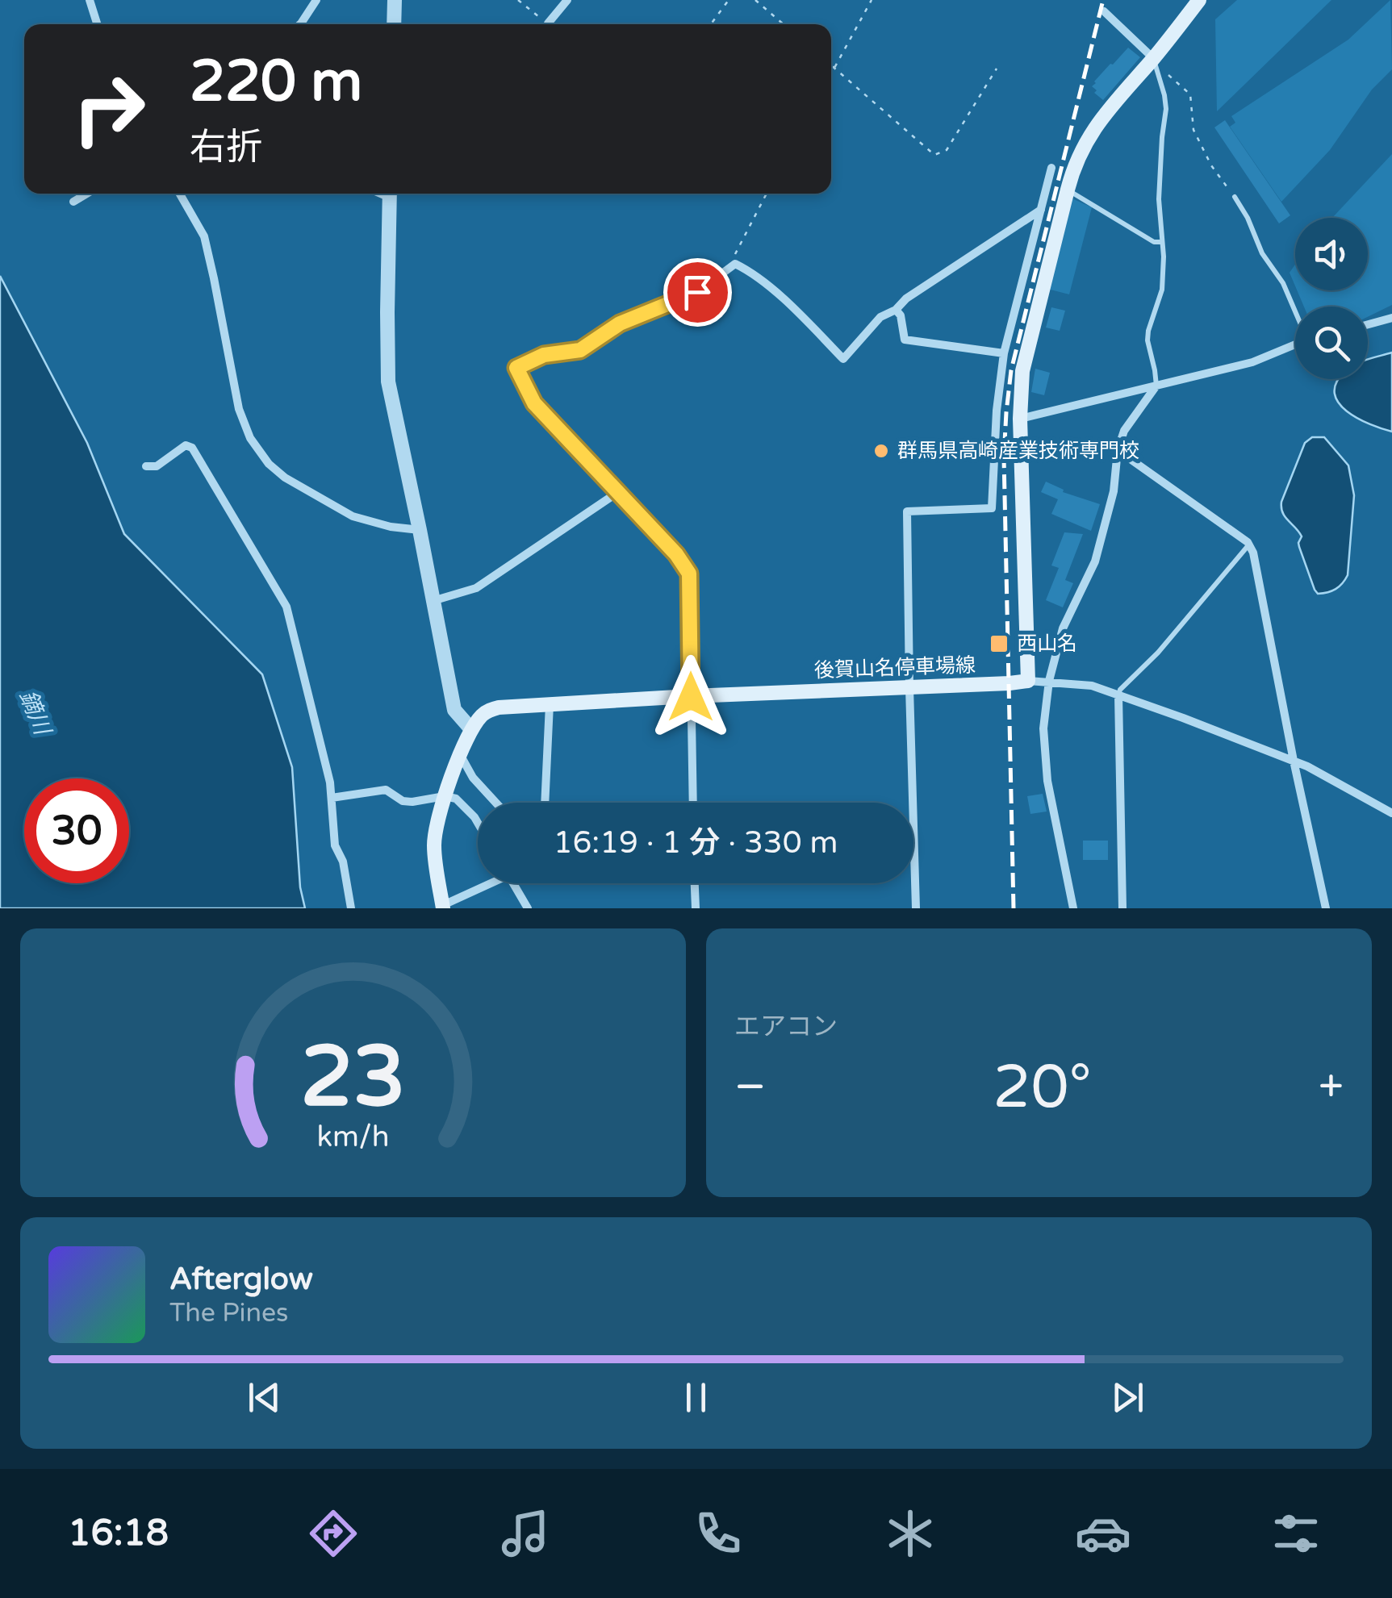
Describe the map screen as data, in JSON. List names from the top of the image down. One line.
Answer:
{"streets":{"main road":["後賀山名停車場線"]},"water":["鏑川"],"places":{"other":["群馬県高崎産業技術専門校"],"transit":["西山名"]},"page":{"turn":["220 m","右折"],"limit":"30","trip":"16:19 · 1 分 · 330 m","tile":"エアコン","heat":["−","20°","+"],"song":["Afterglow","The Pines"],"tabs":"16:18","gauge":["23","km/h"]}}
